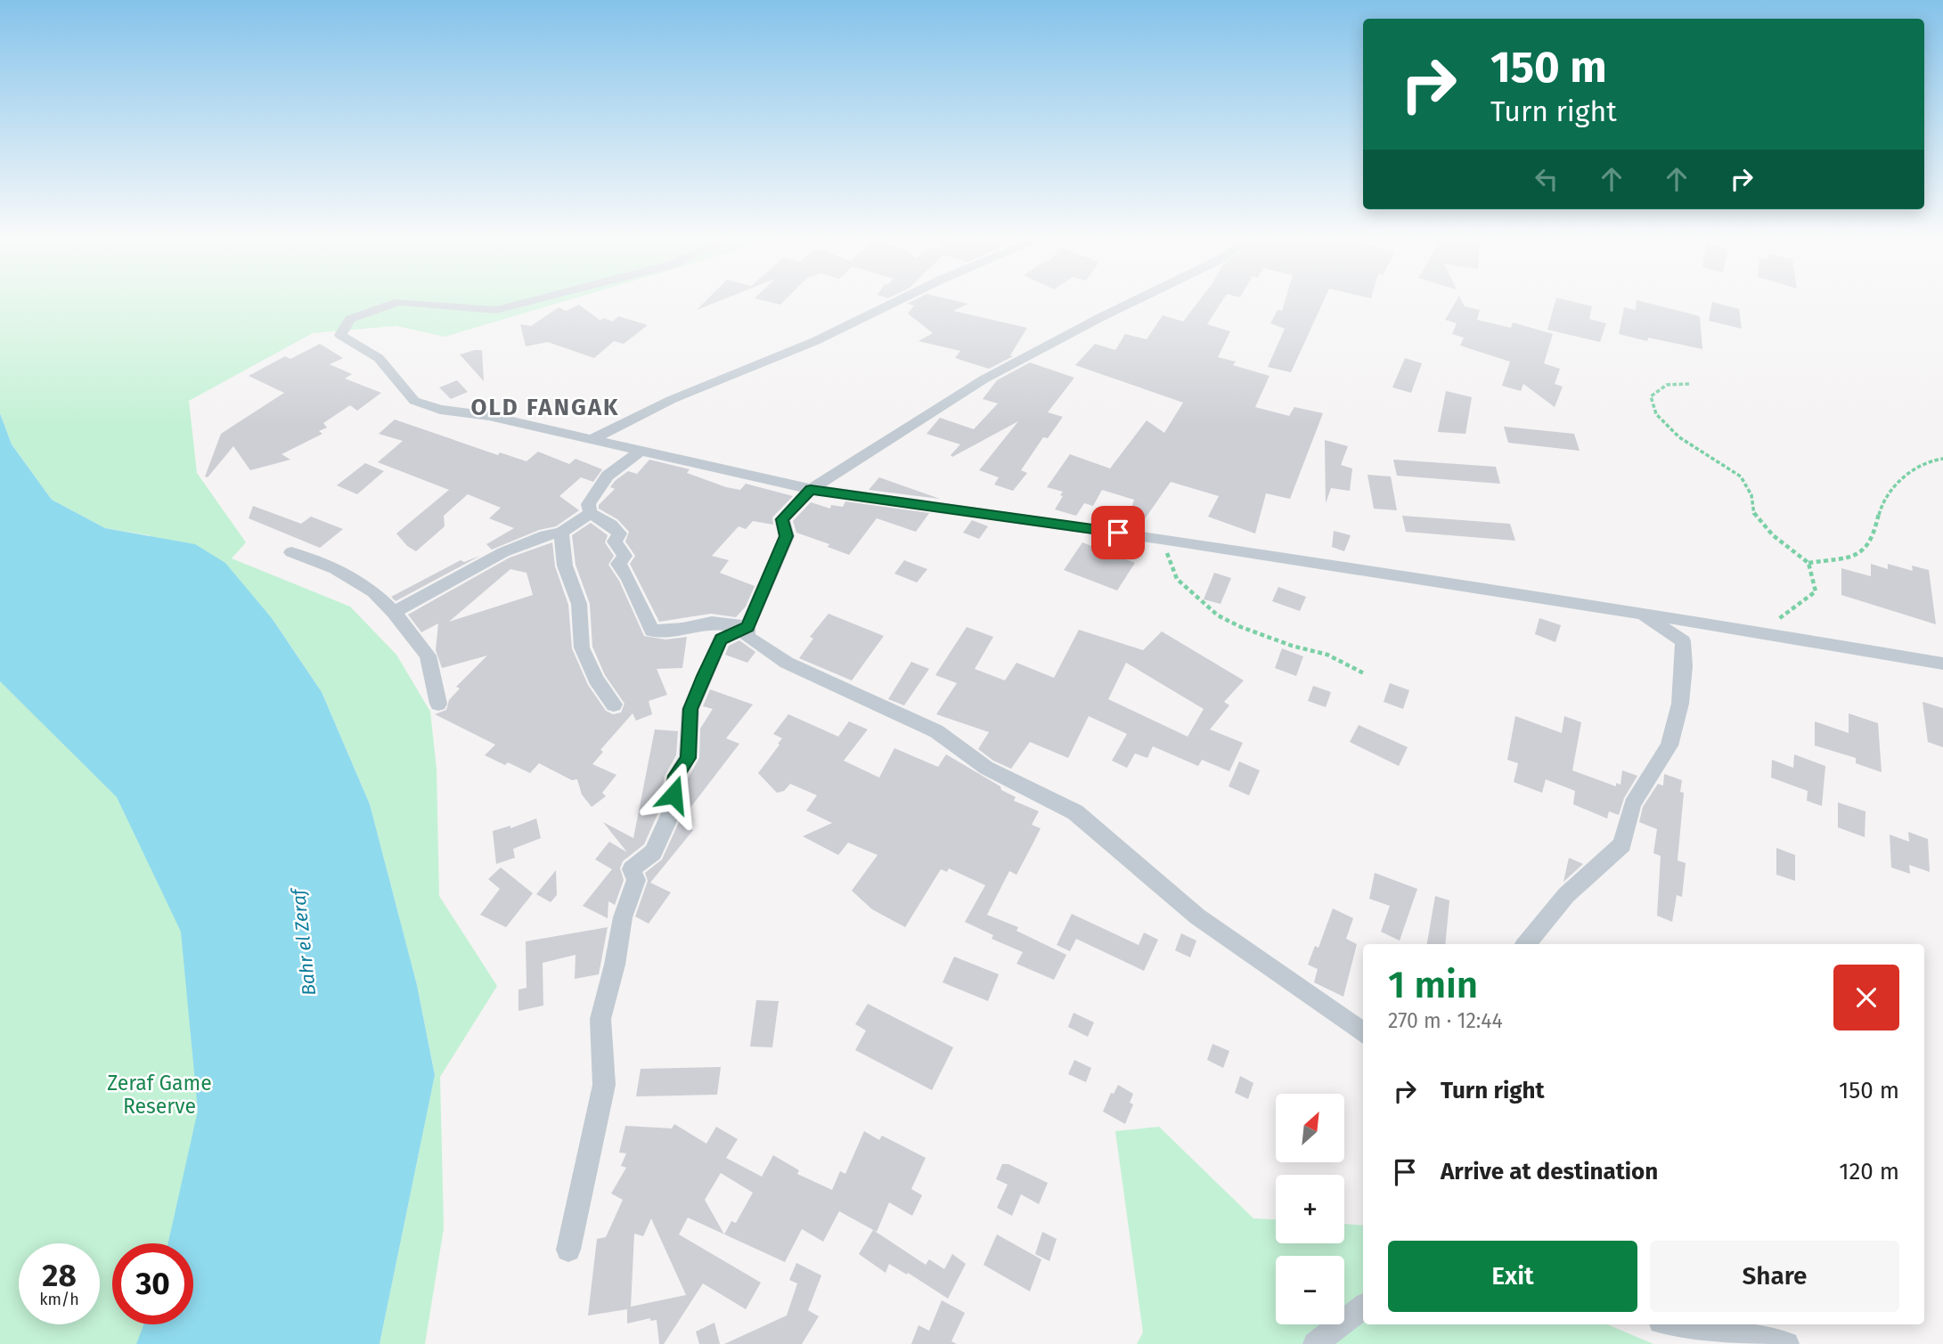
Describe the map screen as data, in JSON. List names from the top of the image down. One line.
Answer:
{"districts":["OLD FANGAK"],"water":["Bahr el Zeraf"],"parks":["Zeraf Game Reserve"],"north":"top right","page":{"turn":["150 m","Turn right"],"heading":["1 min","270 m · 12:44"],"list":[{"name":"Turn right","value":"150 m"},{"name":"Arrive at destination","value":"120 m"}],"map_buttons":["+","−"],"buttons":["Exit","Share"],"speed":"28 km/h","limit":"30"}}
